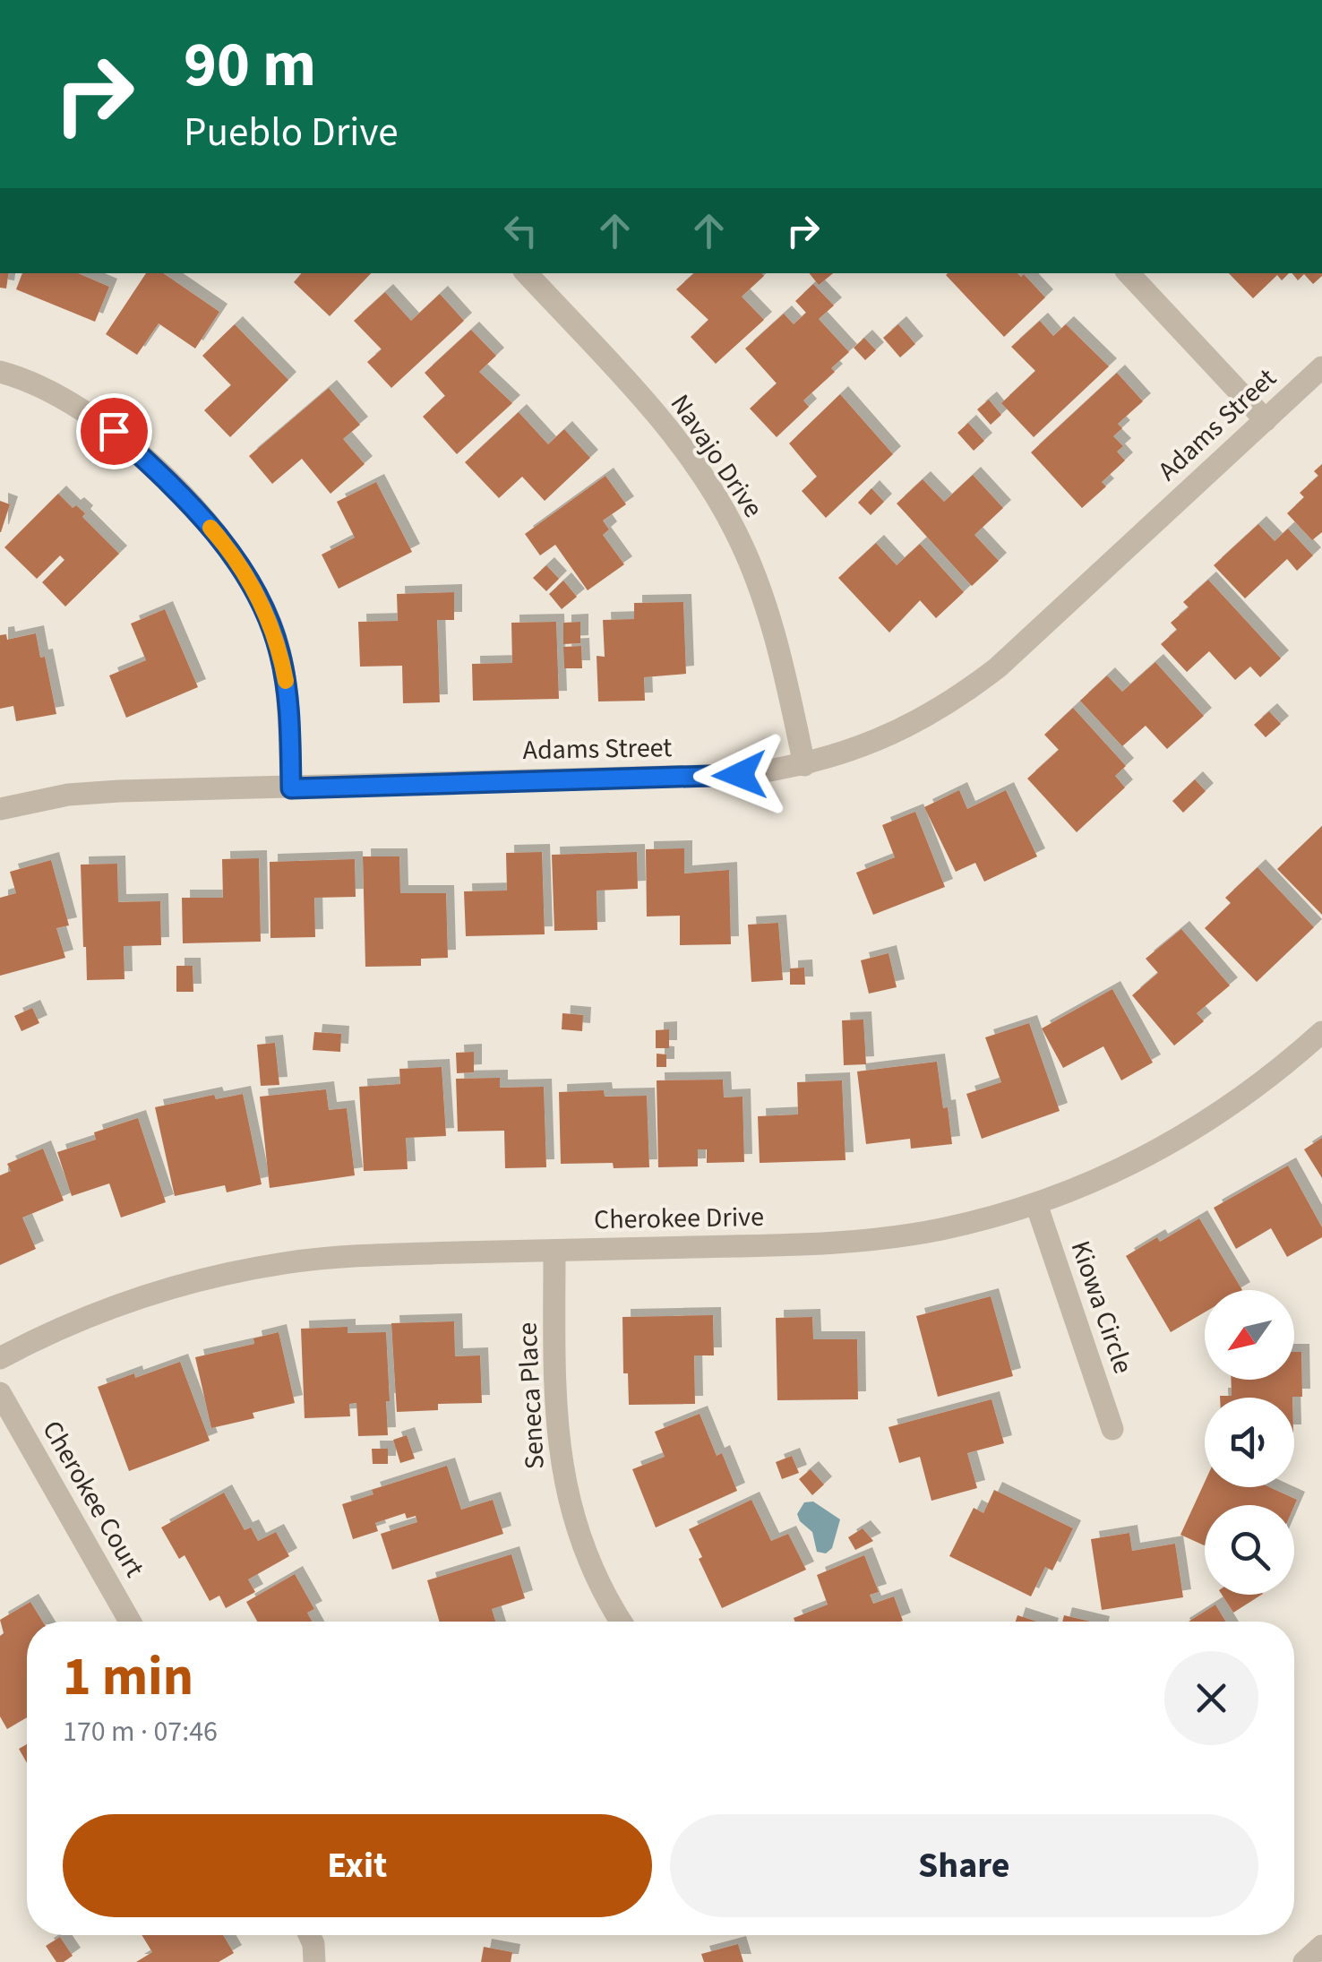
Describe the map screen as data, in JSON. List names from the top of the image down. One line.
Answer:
{"streets":{"street":["Adams Street","Navajo Drive","Cherokee Drive","Kiowa Circle","Seneca Place","Cherokee Court"]},"crossings":[["Adams Street","Navajo Drive"],["Cherokee Drive","Kiowa Circle"],["Cherokee Drive","Seneca Place"]],"north":"bottom left","page":{"turn":["90 m","Pueblo Drive"],"heading":["1 min","170 m · 07:46"],"buttons":["Exit","Share"]}}
